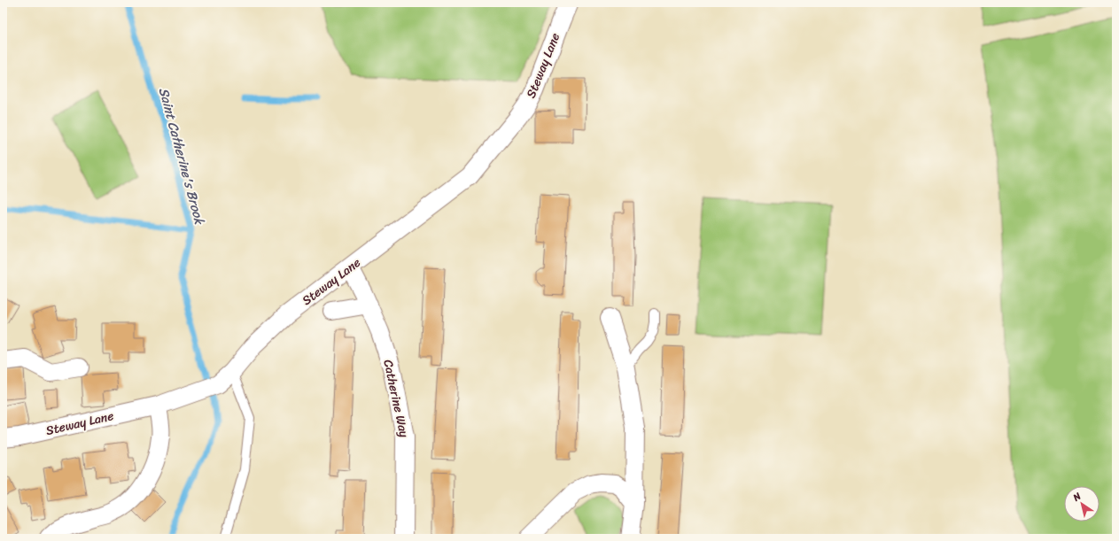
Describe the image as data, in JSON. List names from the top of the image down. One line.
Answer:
{"streets":{"street":["Steway Lane","Catherine Way"]},"crossings":[["Steway Lane","Catherine Way"]],"water":["Saint Catherine's Brook"],"north":"top left"}
